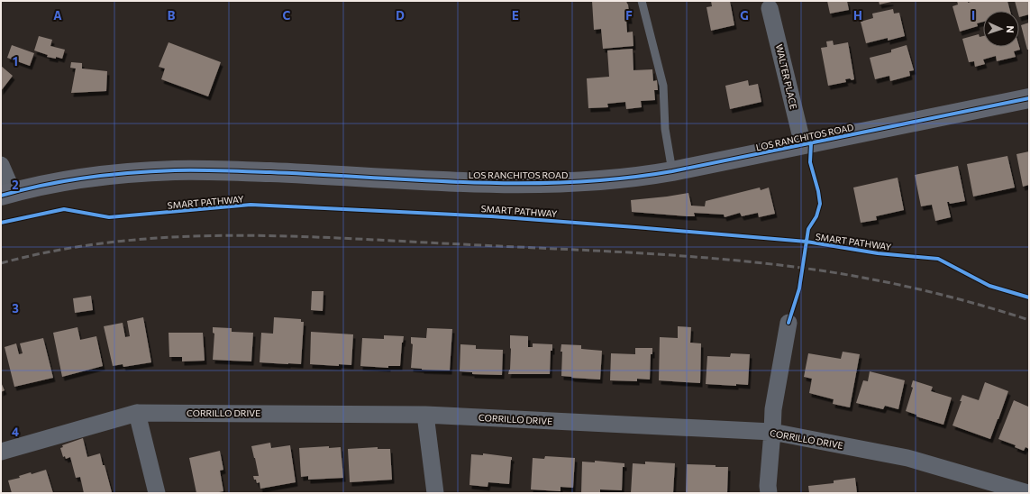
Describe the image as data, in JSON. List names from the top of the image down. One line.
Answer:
{"streets":{"main road":["LOS RANCHITOS ROAD"],"street":["WALTER PLACE","CORRILLO DRIVE"],"cycle path":["SMART PATHWAY"]},"crossings":[["WALTER PLACE","LOS RANCHITOS ROAD"]],"north":"right","grid":{"columns":["A","B","C","D","E","F","G","H","I"],"rows":["1","2","3","4"]}}
